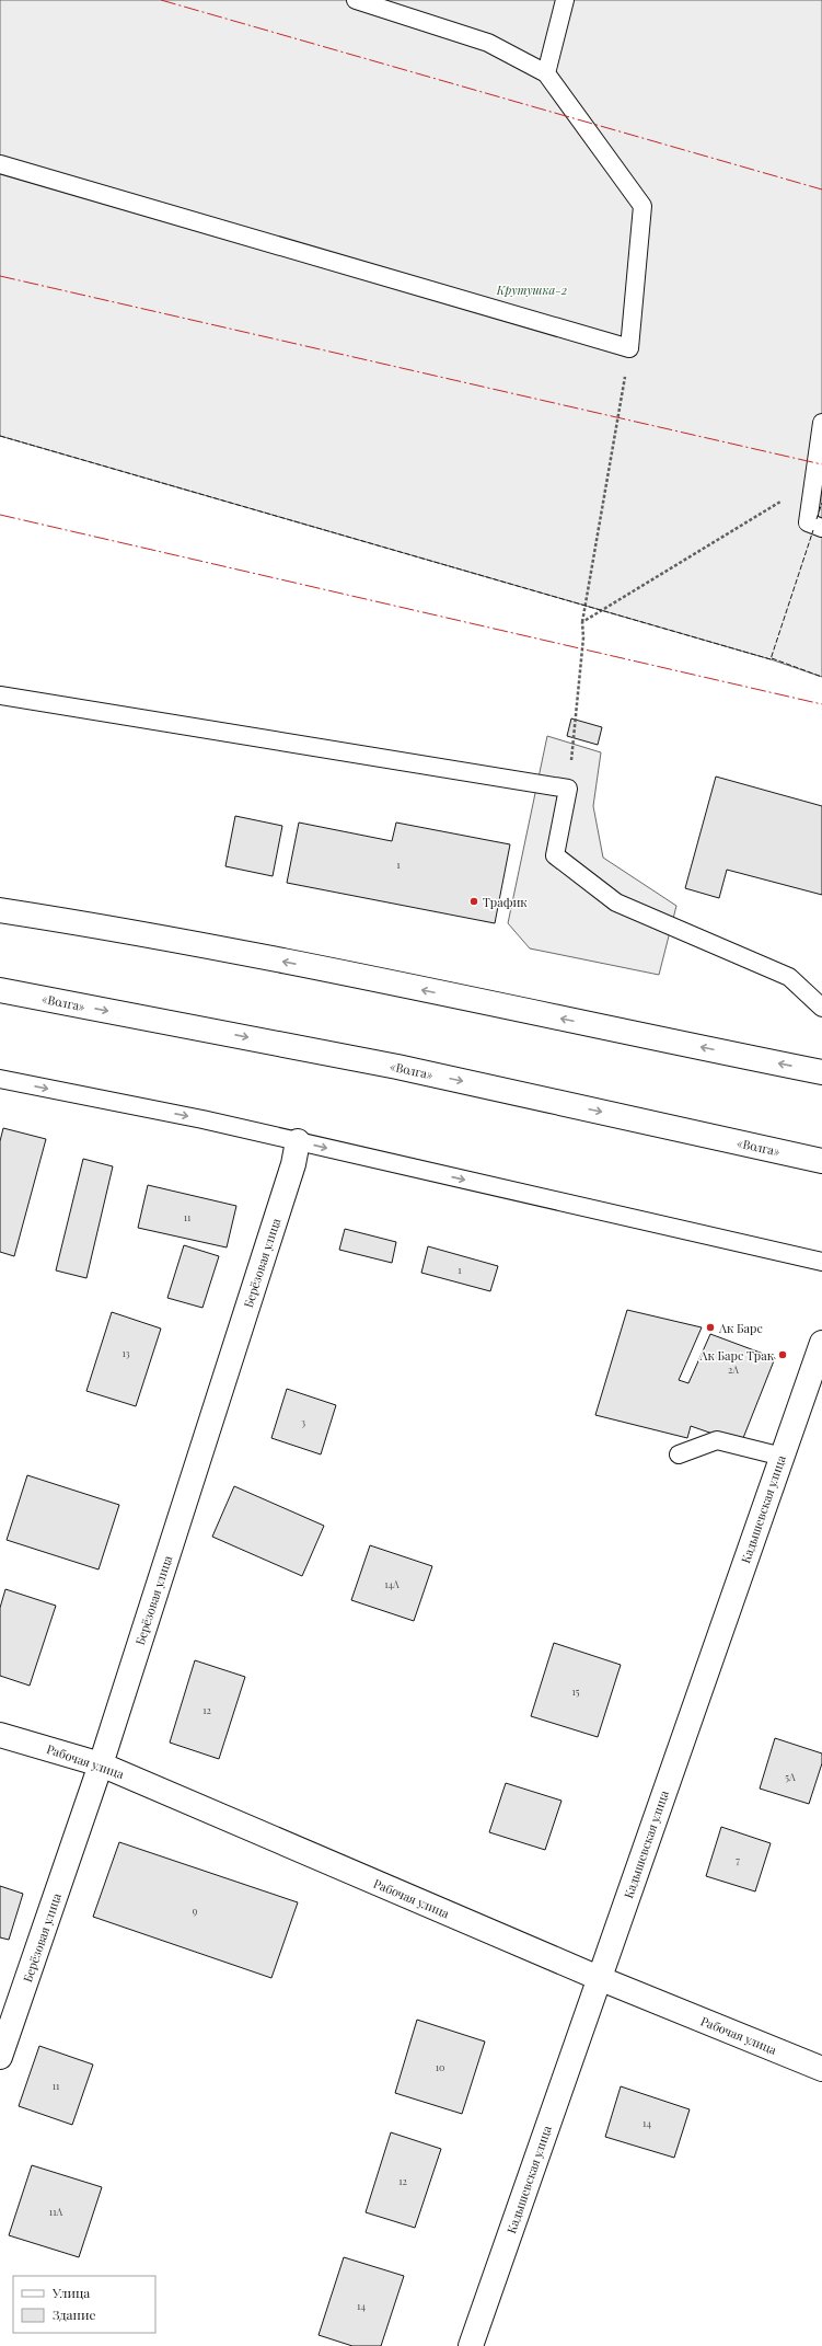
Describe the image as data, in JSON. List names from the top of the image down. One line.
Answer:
{"streets":{"main road":["«Волга»","Берёзовая улица","Кадышевская улица","Рабочая улица"]},"crossings":[["Берёзовая улица","Рабочая улица"],["Кадышевская улица","Рабочая улица"]],"parks":["Крутушка-2"],"places":["Трафик","Ак Барс","Ак Барс Трак"],"house_numbers":["1","11","1","13","2А","3","14А","15","12","5А","7","9","10","11","14","12","11А","14"],"legend":["Улица","Здание"]}
